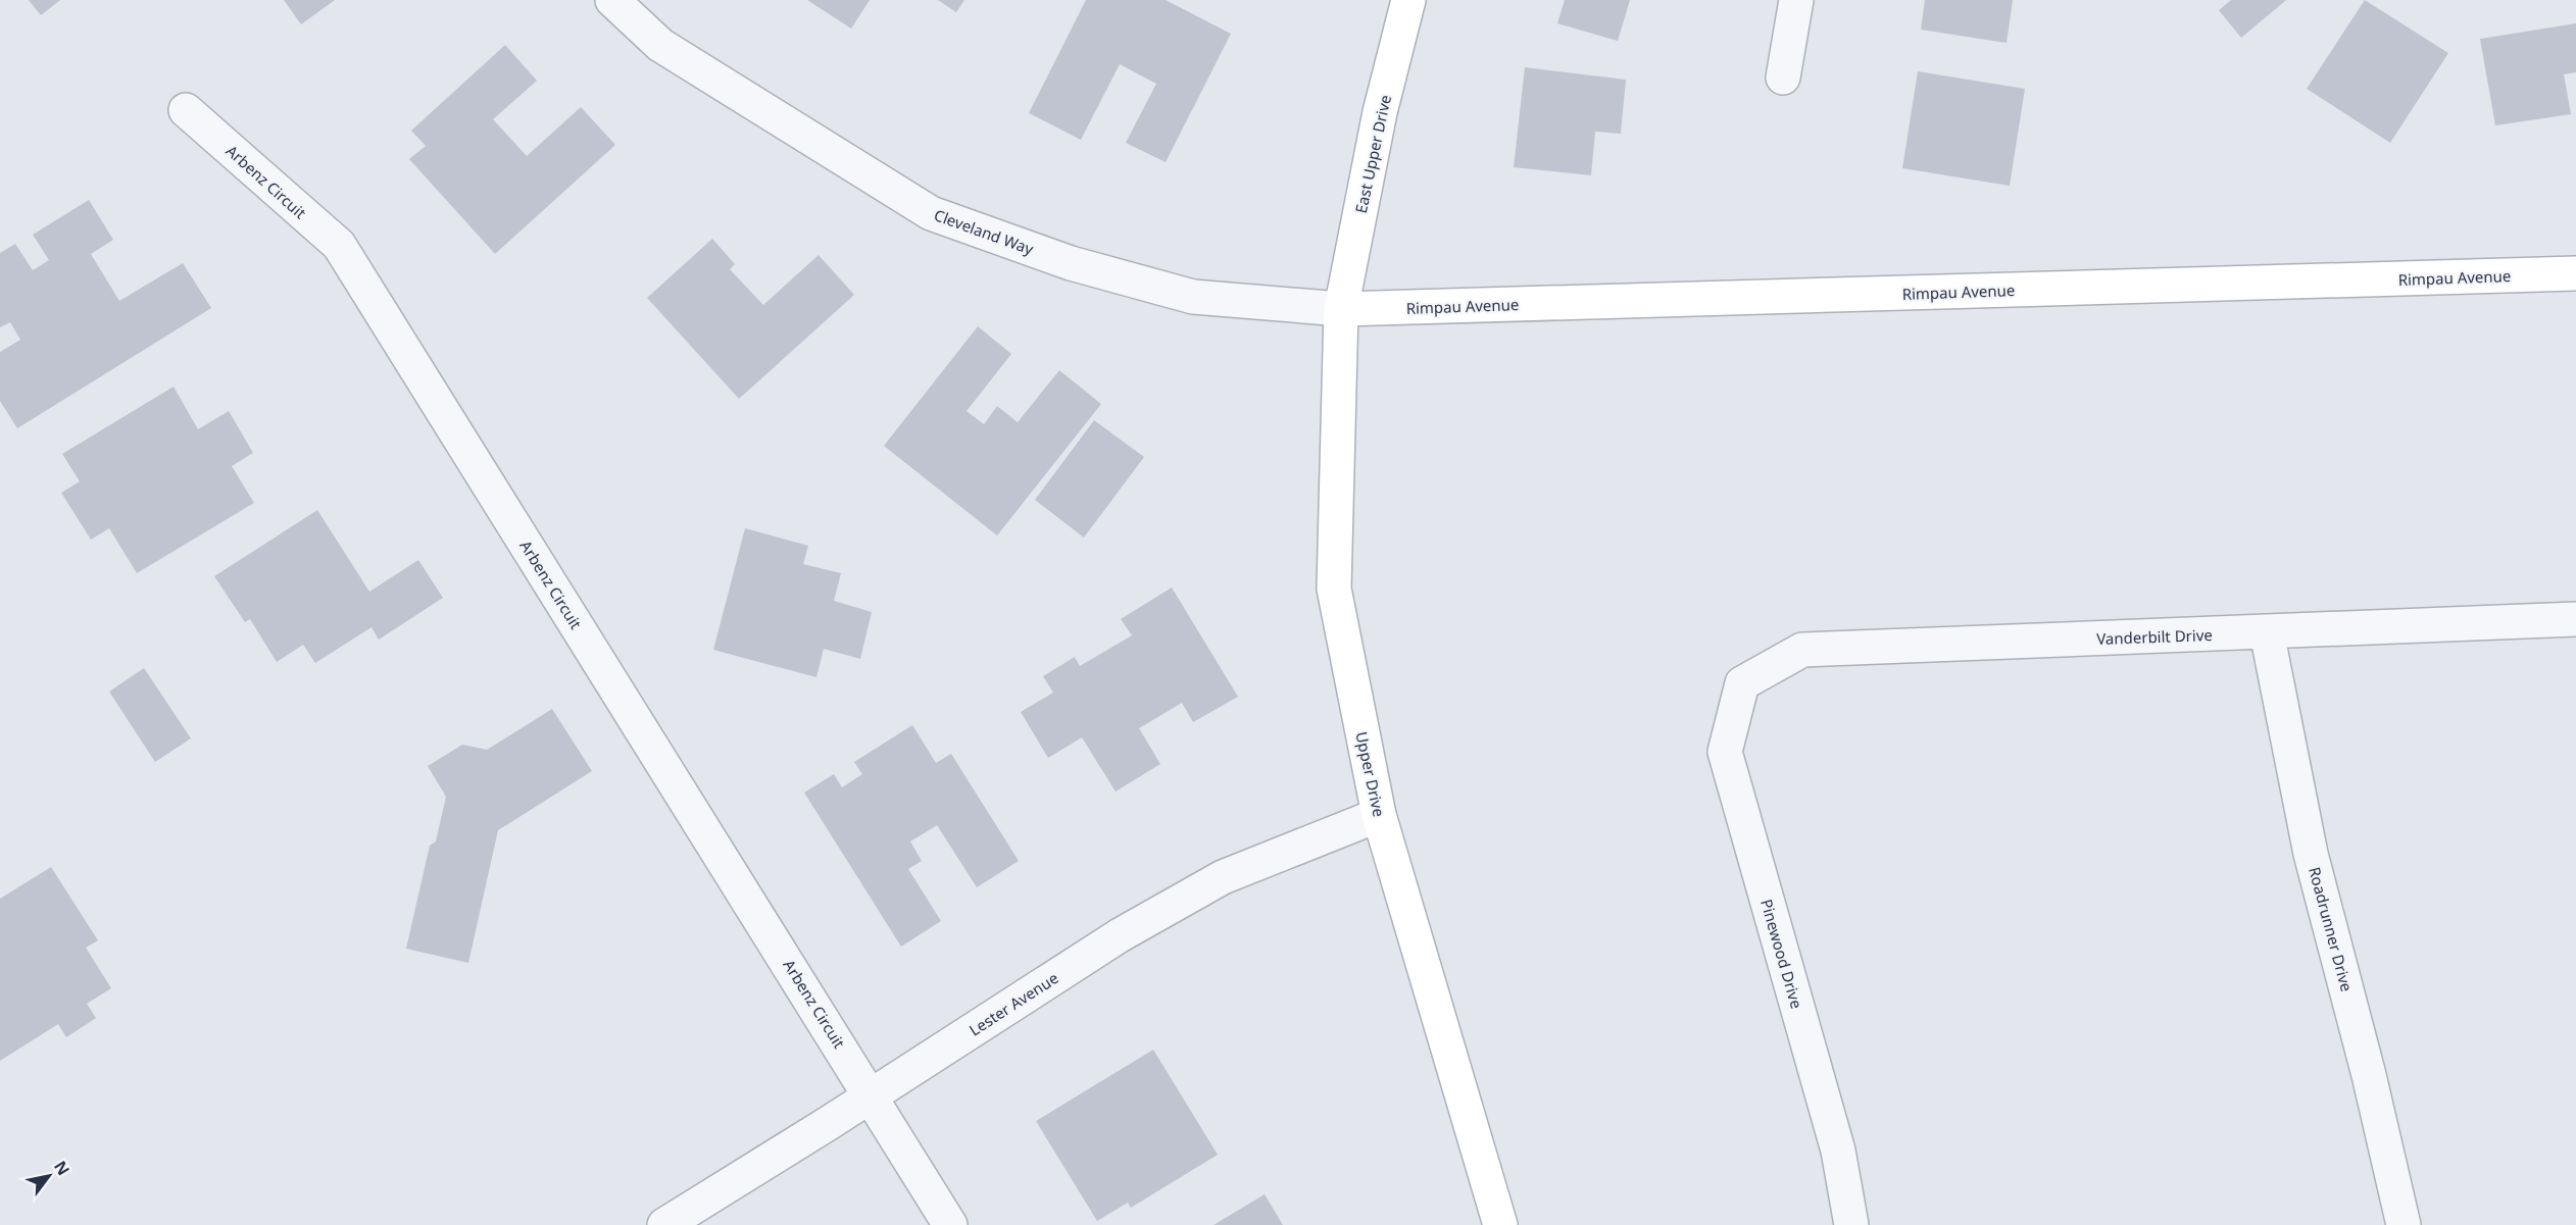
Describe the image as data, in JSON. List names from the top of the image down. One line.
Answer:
{"streets":{"main road":["East Upper Drive","Rimpau Avenue","Upper Drive"],"street":["Arbenz Circuit","Cleveland Way","Vanderbilt Drive","Roadrunner Drive","Pinewood Drive","Lester Avenue"]},"crossings":[["East Upper Drive","Cleveland Way"],["East Upper Drive","Rimpau Avenue"],["East Upper Drive","Upper Drive"],["Arbenz Circuit","Lester Avenue"],["Cleveland Way","Rimpau Avenue"],["Cleveland Way","Upper Drive"],["Rimpau Avenue","Upper Drive"],["Vanderbilt Drive","Roadrunner Drive"],["Vanderbilt Drive","Pinewood Drive"],["Upper Drive","Lester Avenue"]],"north":"top right"}
